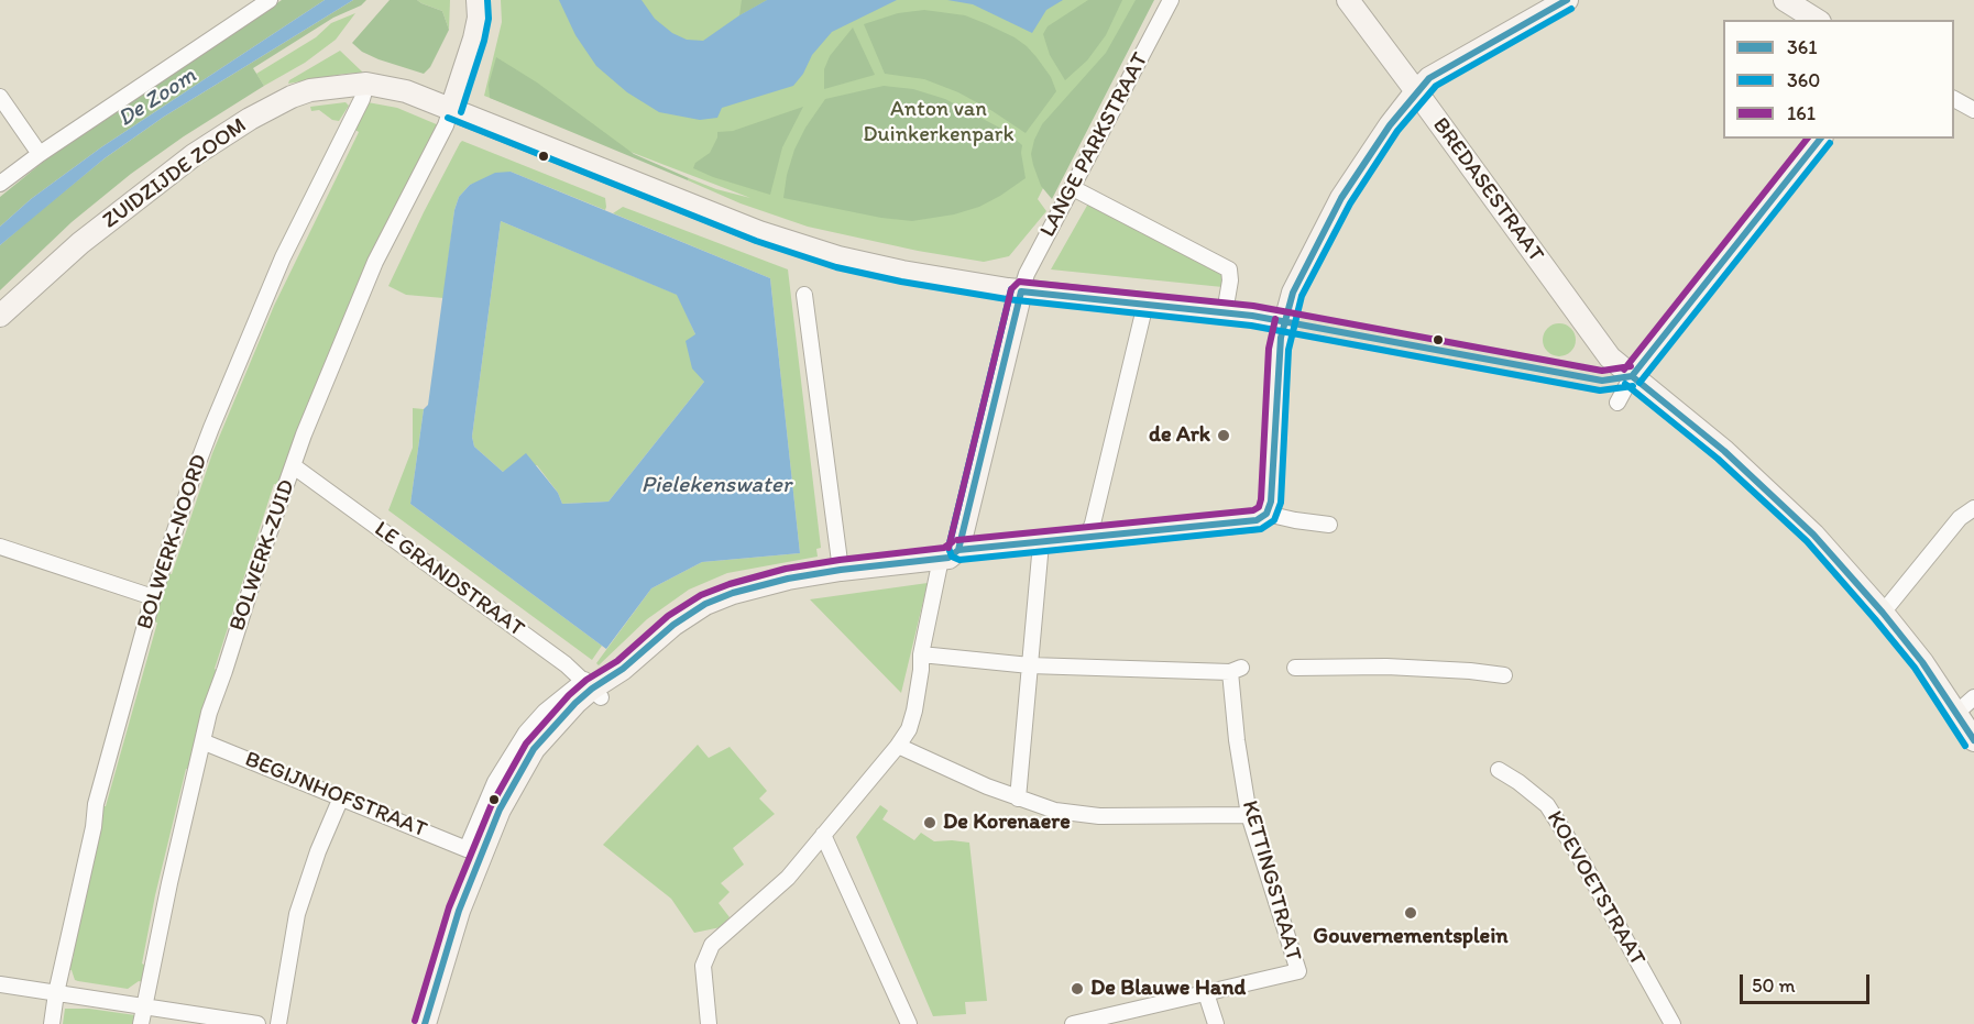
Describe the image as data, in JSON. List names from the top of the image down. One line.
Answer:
{"streets":{"street":["LANGE PARKSTRAAT","ZUIDZIJDE ZOOM","BREDASESTRAAT","BOLWERK-NOORD","BOLWERK-ZUID","LE GRANDSTRAAT","BEGIJNHOFSTRAAT","KETTINGSTRAAT","KOEVOETSTRAAT"]},"crossings":[["LANGE PARKSTRAAT","ZUIDZIJDE ZOOM"],["ZUIDZIJDE ZOOM","BOLWERK-NOORD"],["ZUIDZIJDE ZOOM","BOLWERK-ZUID"],["BOLWERK-ZUID","LE GRANDSTRAAT"],["BOLWERK-ZUID","BEGIJNHOFSTRAAT"],["LE GRANDSTRAAT","BEGIJNHOFSTRAAT"]],"water":["De Zoom","Pielekenswater"],"parks":["Anton van Duinkerkenpark"],"places":["de Ark","De Korenaere","Gouvernementsplein","De Blauwe Hand"],"lines":["transit line 361","transit line 360","transit line 161"],"legend":["361","360","161"],"scale_bar":"50 m"}
